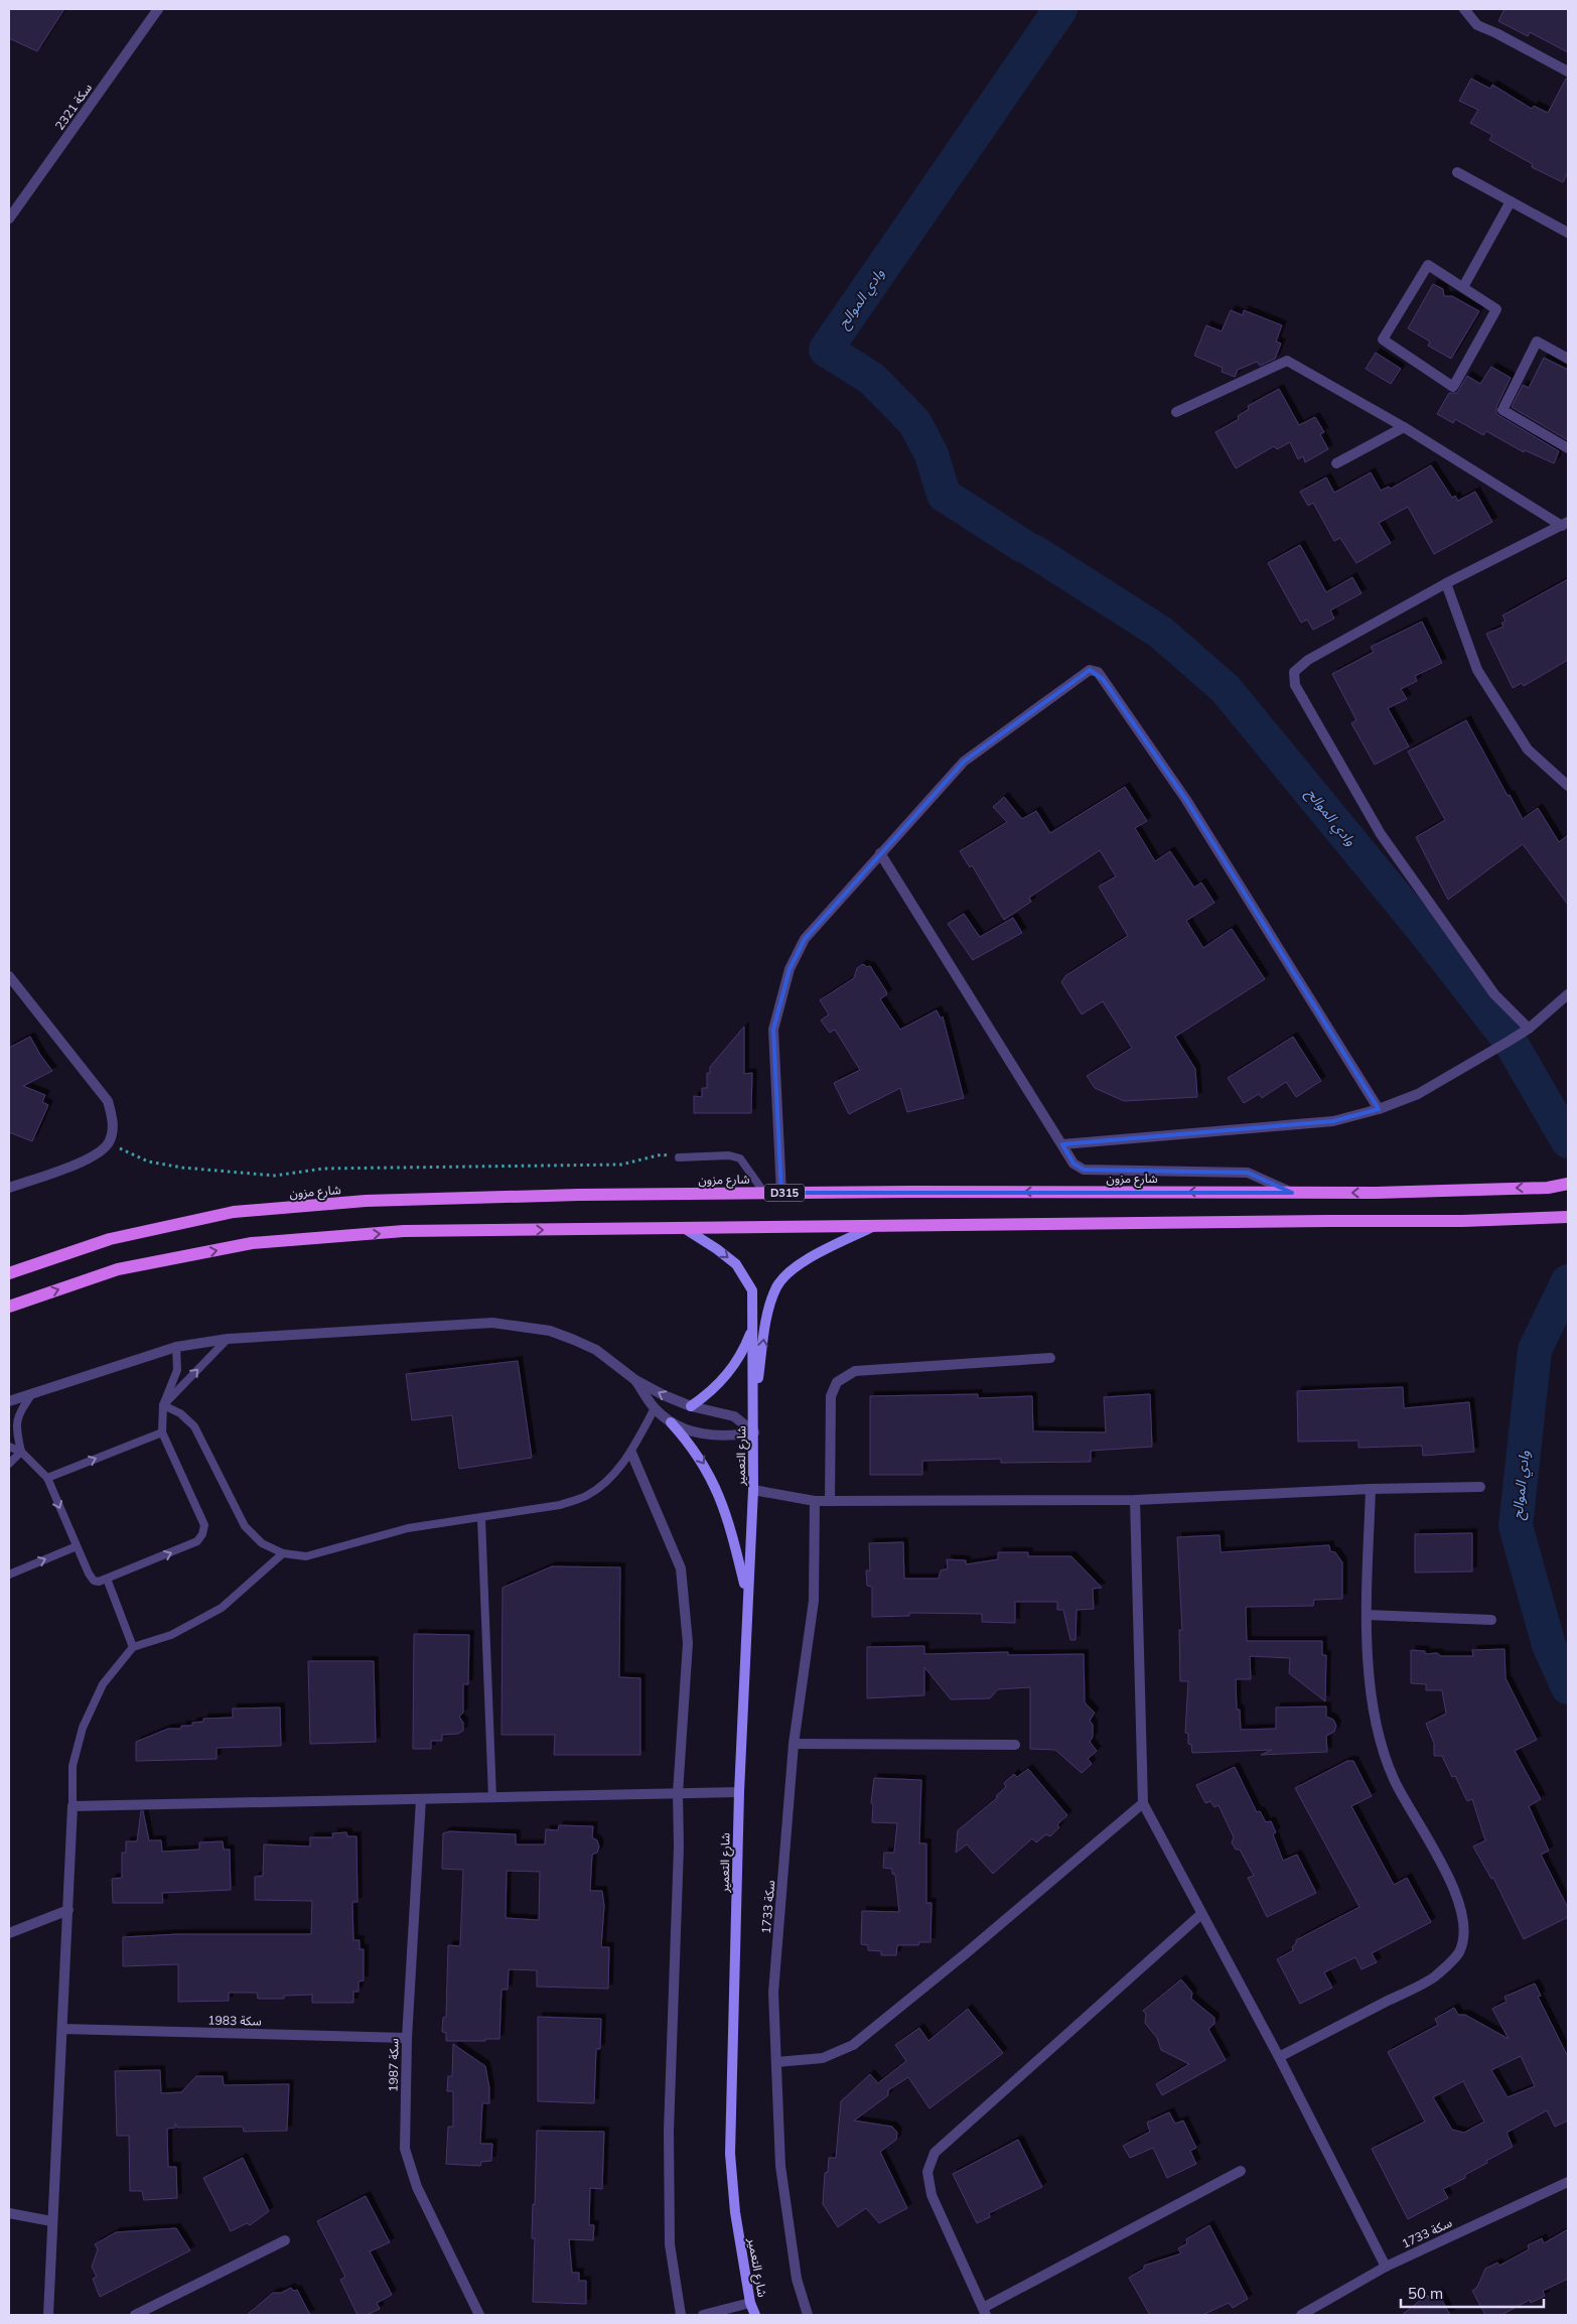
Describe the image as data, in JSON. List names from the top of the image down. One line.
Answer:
{"streets":{"main road":["شارع مزون","D315","شارع التعمير"],"street":["سكة 2321","سكة 1733","سكة 1983","سكة 1987"]},"crossings":[["سكة 1983","سكة 1987"]],"water":["وادي الموالح"],"scale_bar":"50 m"}
